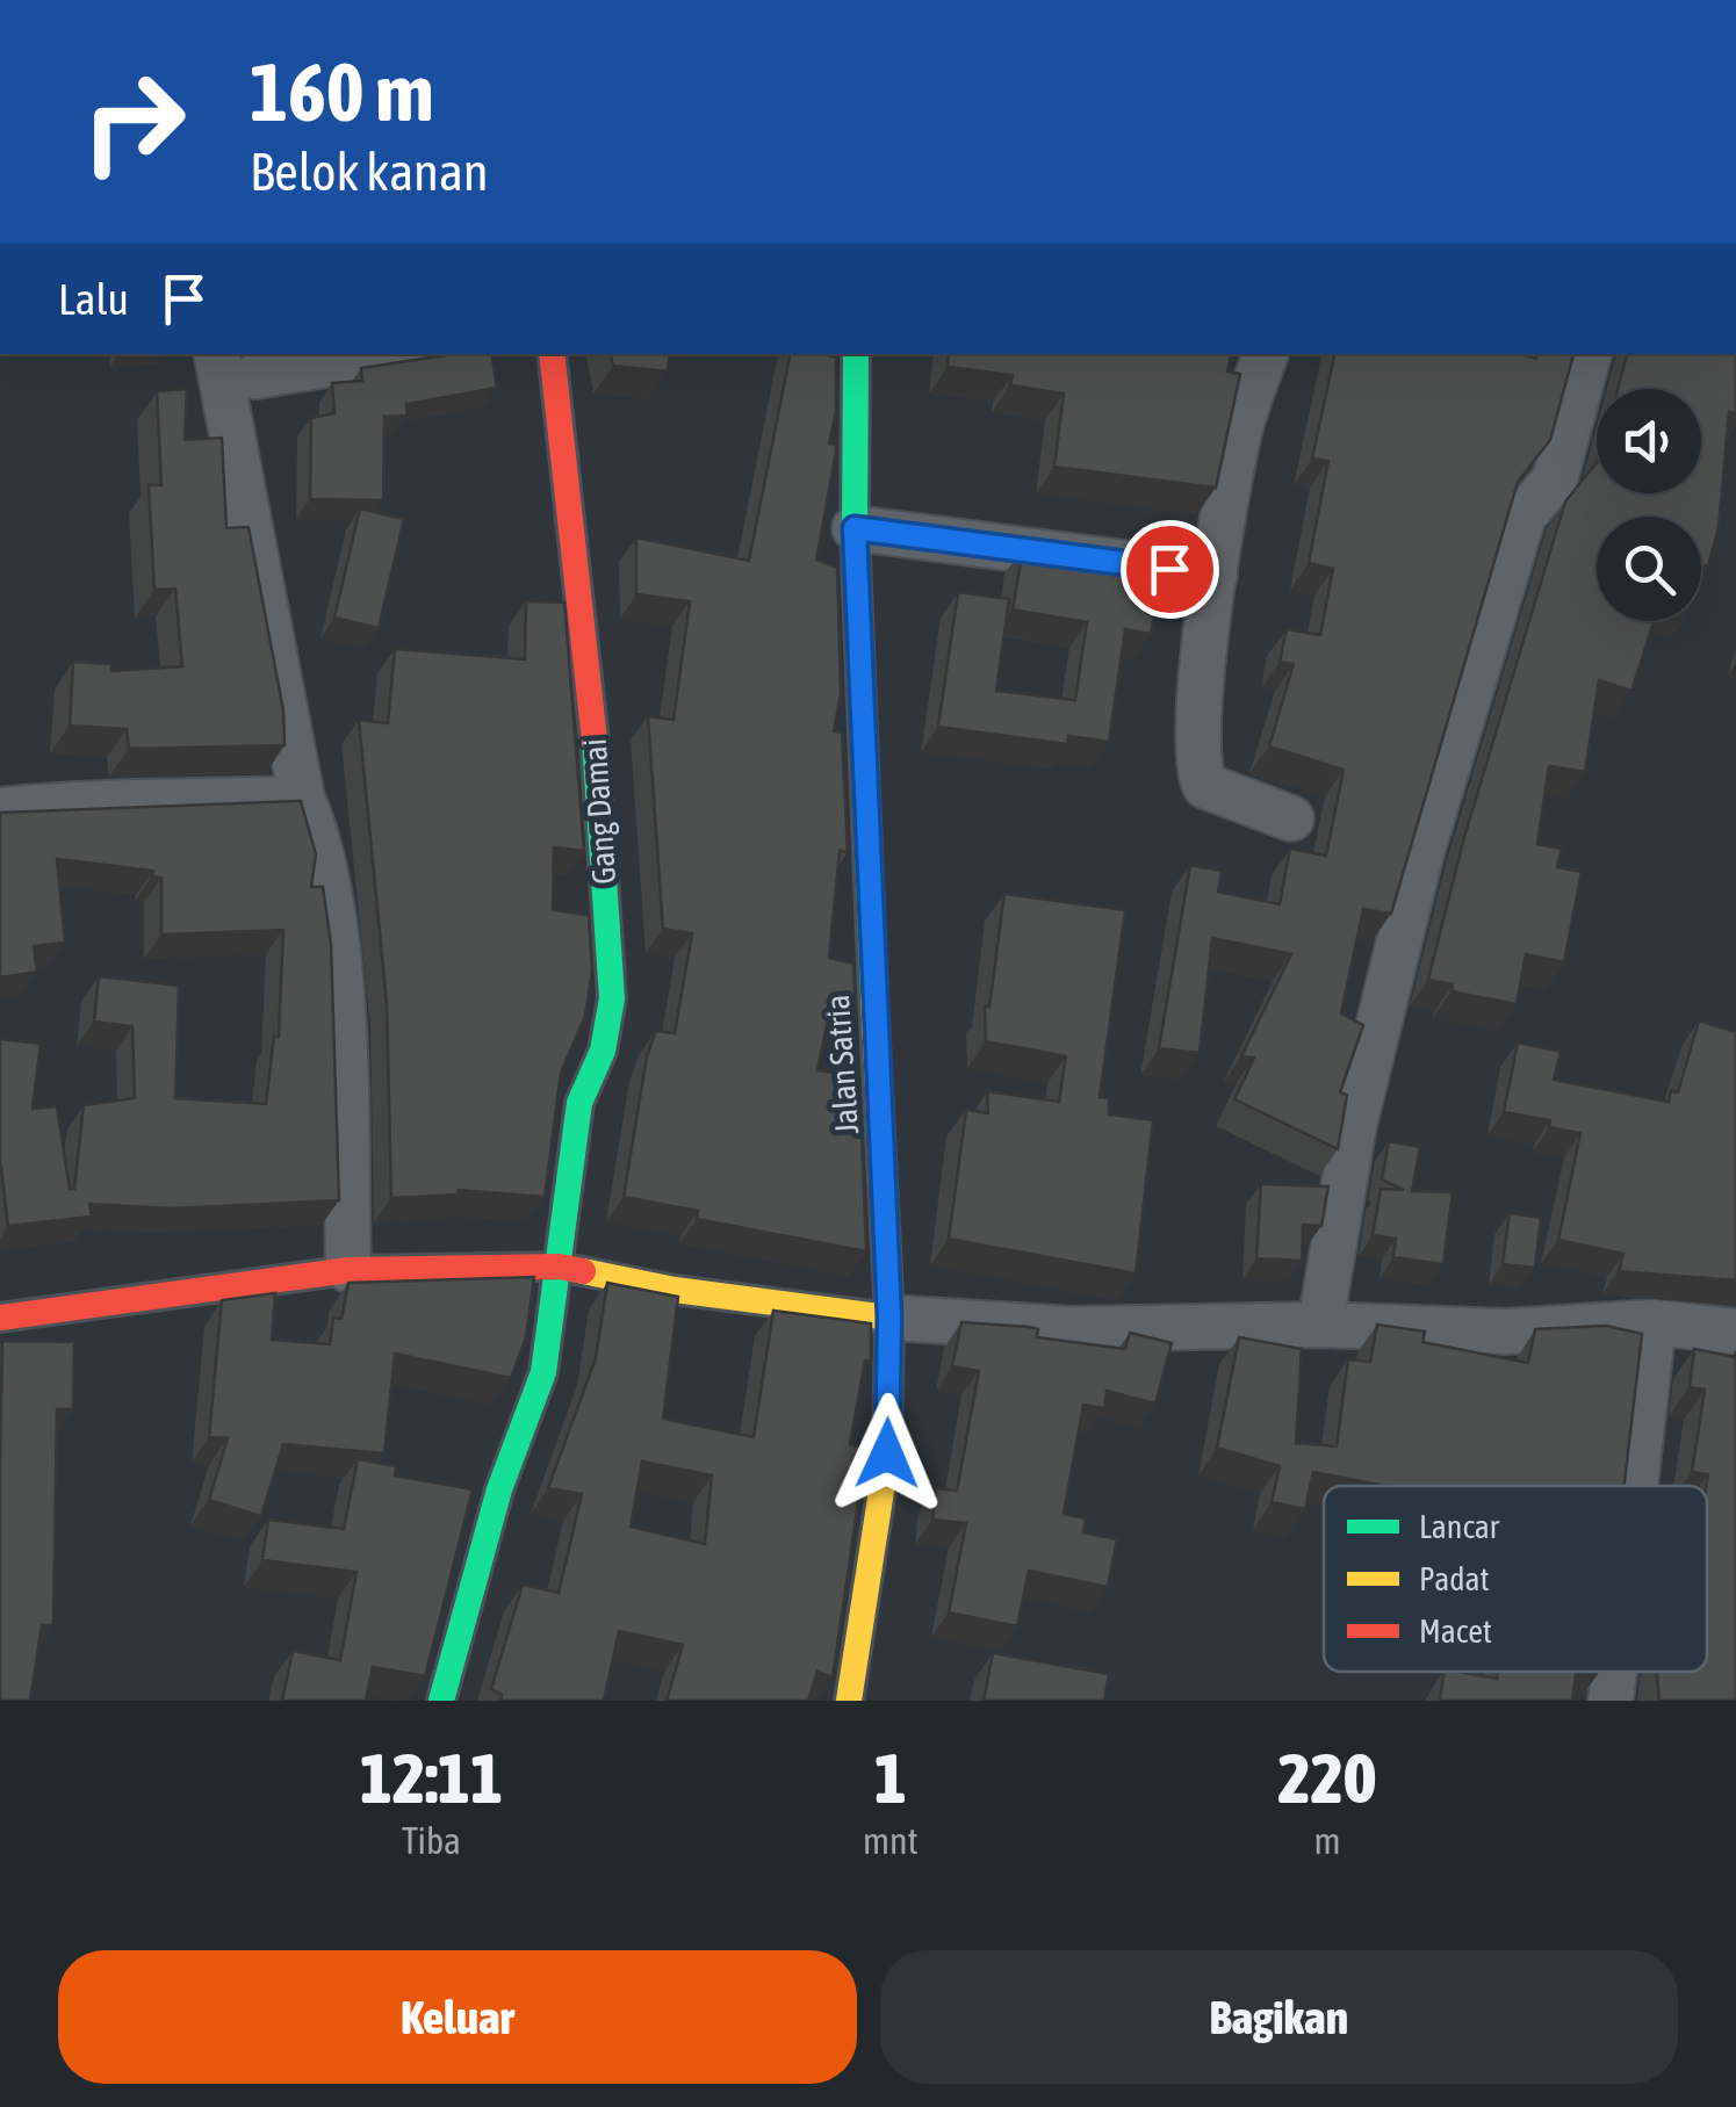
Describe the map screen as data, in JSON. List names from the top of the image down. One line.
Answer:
{"streets":{"street":["Gang Damai","Jalan Satria"]},"legend":["Lancar","Padat","Macet"],"page":{"turn":["160 m","Belok kanan"],"then":"Lalu","eta":["12:11","Tiba","1","mnt","220","m"],"buttons":["Keluar","Bagikan"]}}
